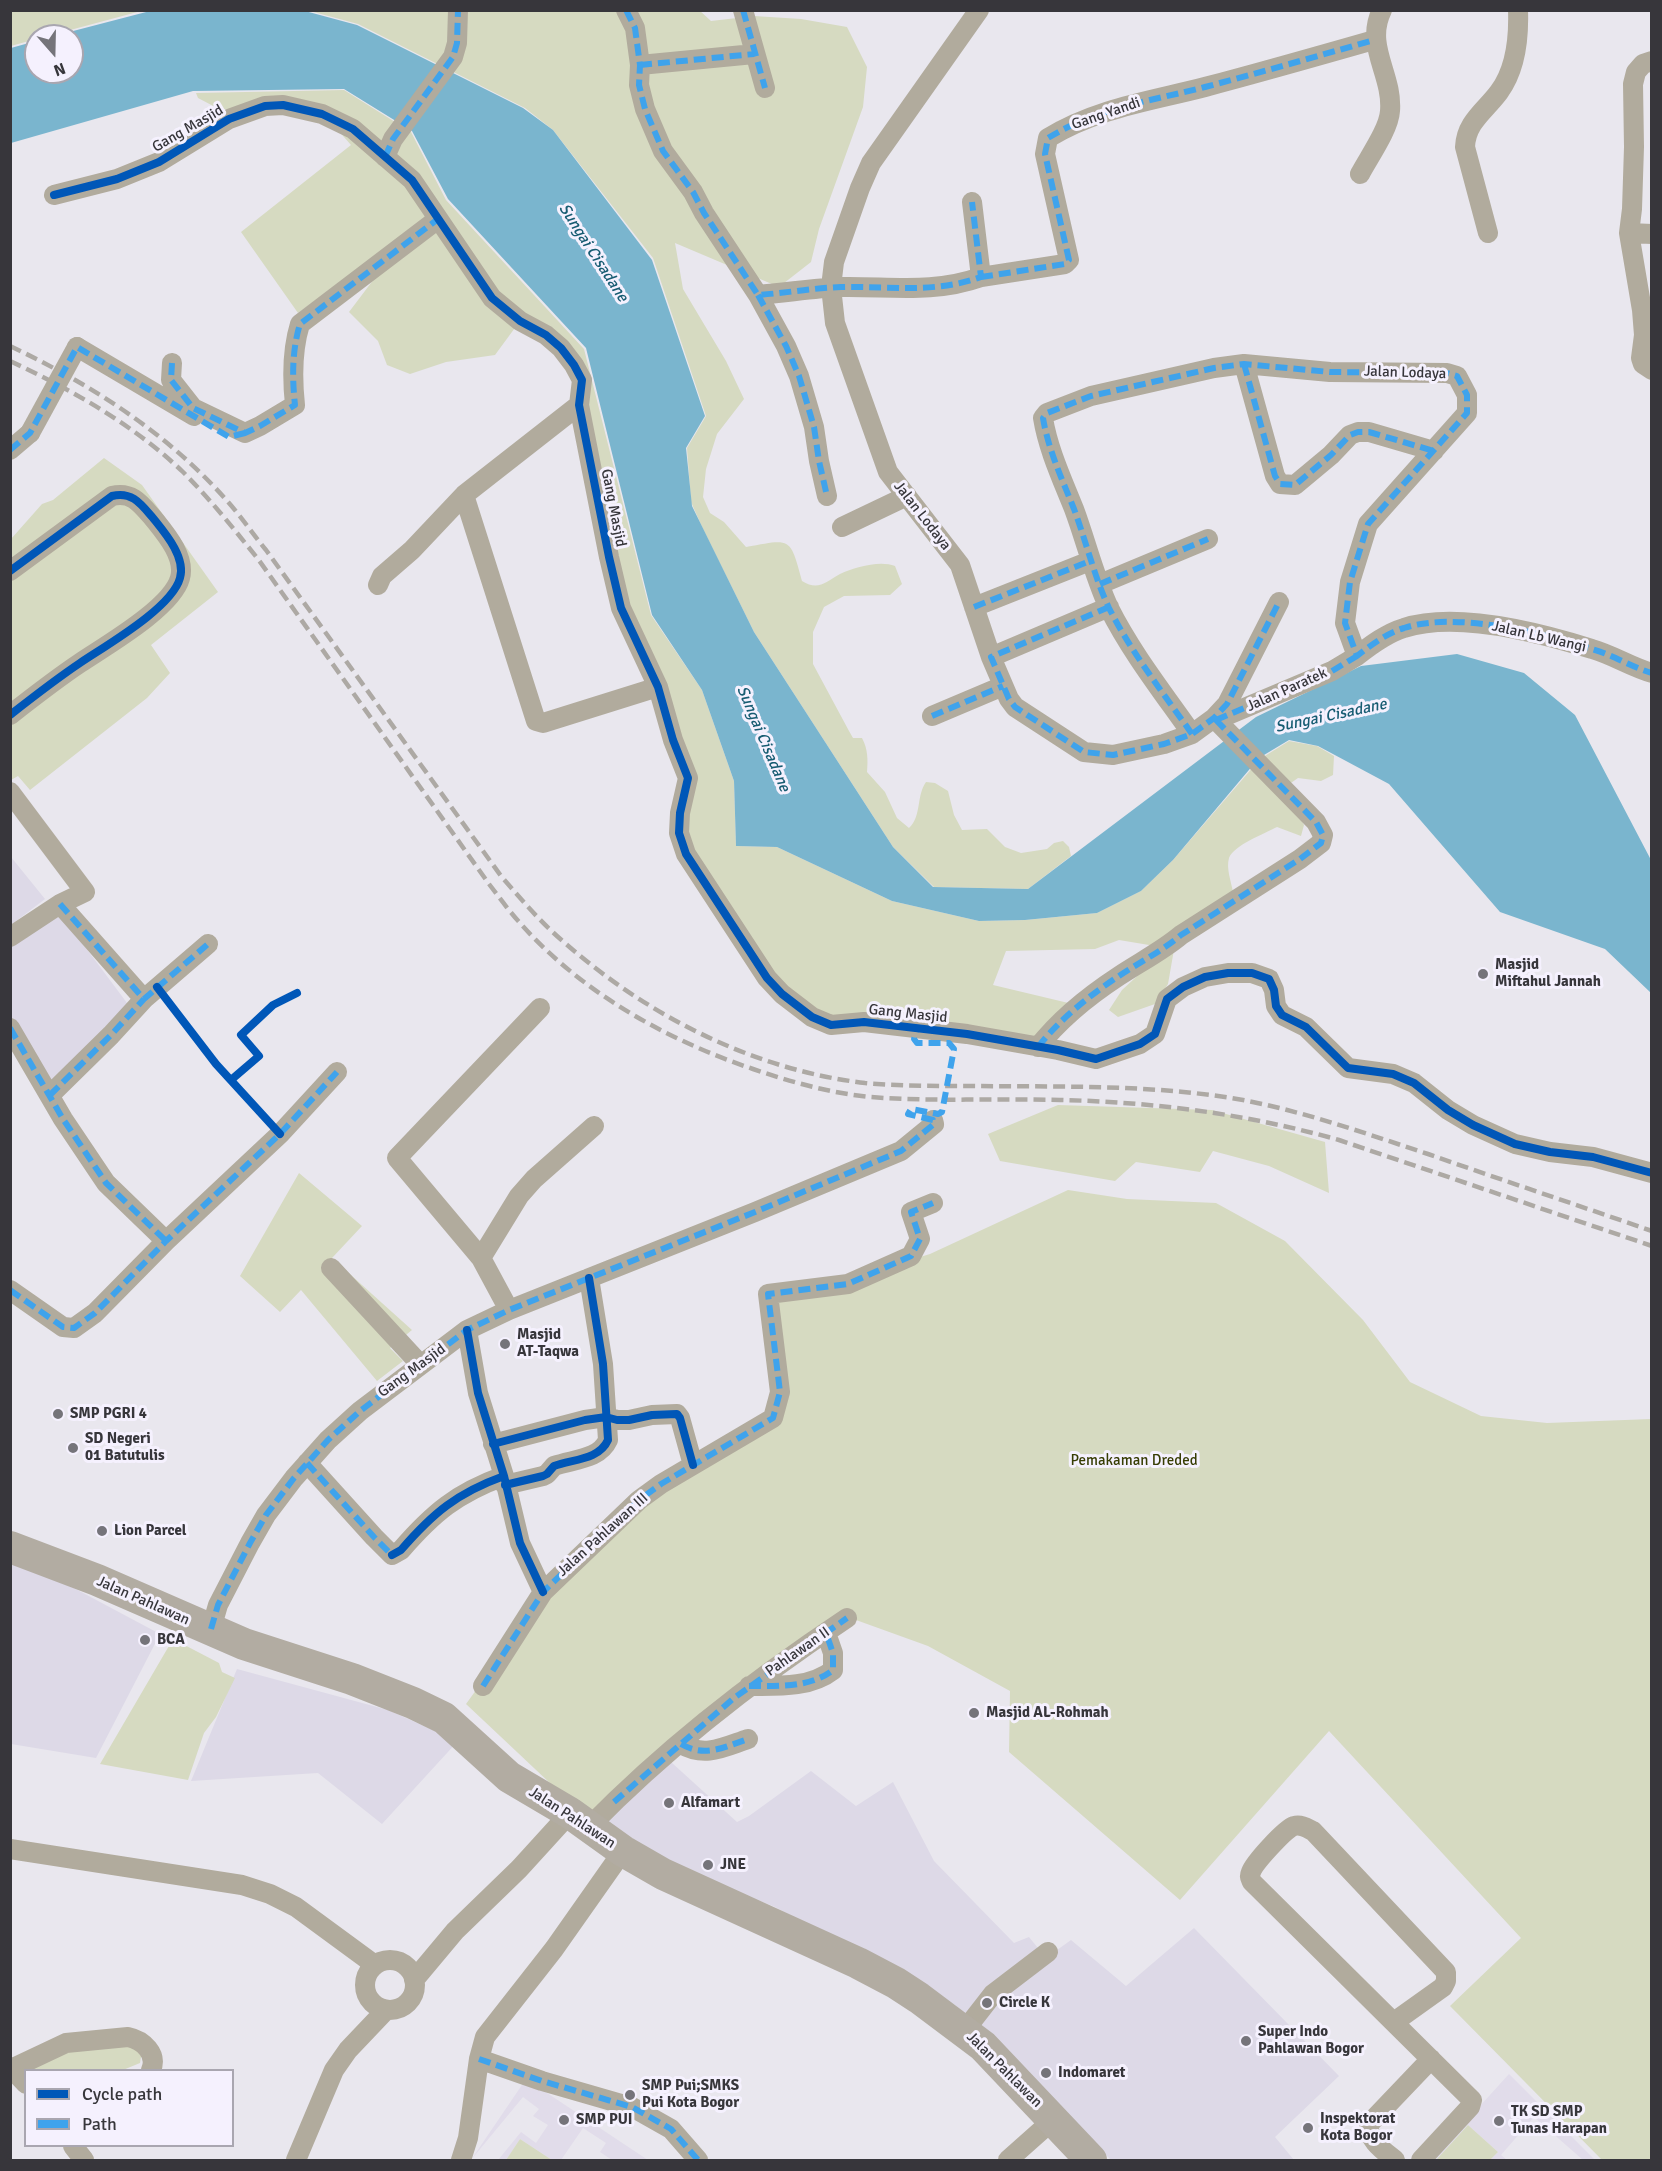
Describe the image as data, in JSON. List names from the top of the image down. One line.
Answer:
{"streets":{"main road":["Jalan Pahlawan"],"street":["Gang Yandi","Gang Masjid","Jalan Lodaya","Jalan Lb Wangi","Jalan Paratek","Jalan Pahlawan III","Pahlawan II"]},"crossings":[["Gang Masjid","Jalan Pahlawan"],["Jalan Lodaya","Jalan Lb Wangi"],["Jalan Lodaya","Jalan Paratek"],["Jalan Lb Wangi","Jalan Paratek"],["Jalan Pahlawan","Pahlawan II"]],"water":["Sungai Cisadane"],"parks":["Pemakaman Dreded"],"places":["Masjid Miftahul Jannah","Masjid AT-Taqwa","SMP PGRI 4","SD Negeri 01 Batutulis","Lion Parcel","BCA","Masjid AL-Rohmah","Alfamart","JNE","Circle K","Super Indo Pahlawan Bogor","Indomaret","SMP Pui;SMKS Pui Kota Bogor","SMP PUI","TK SD SMP Tunas Harapan","Inspektorat Kota Bogor"],"legend":["Cycle path","Path"],"north":"bottom"}
